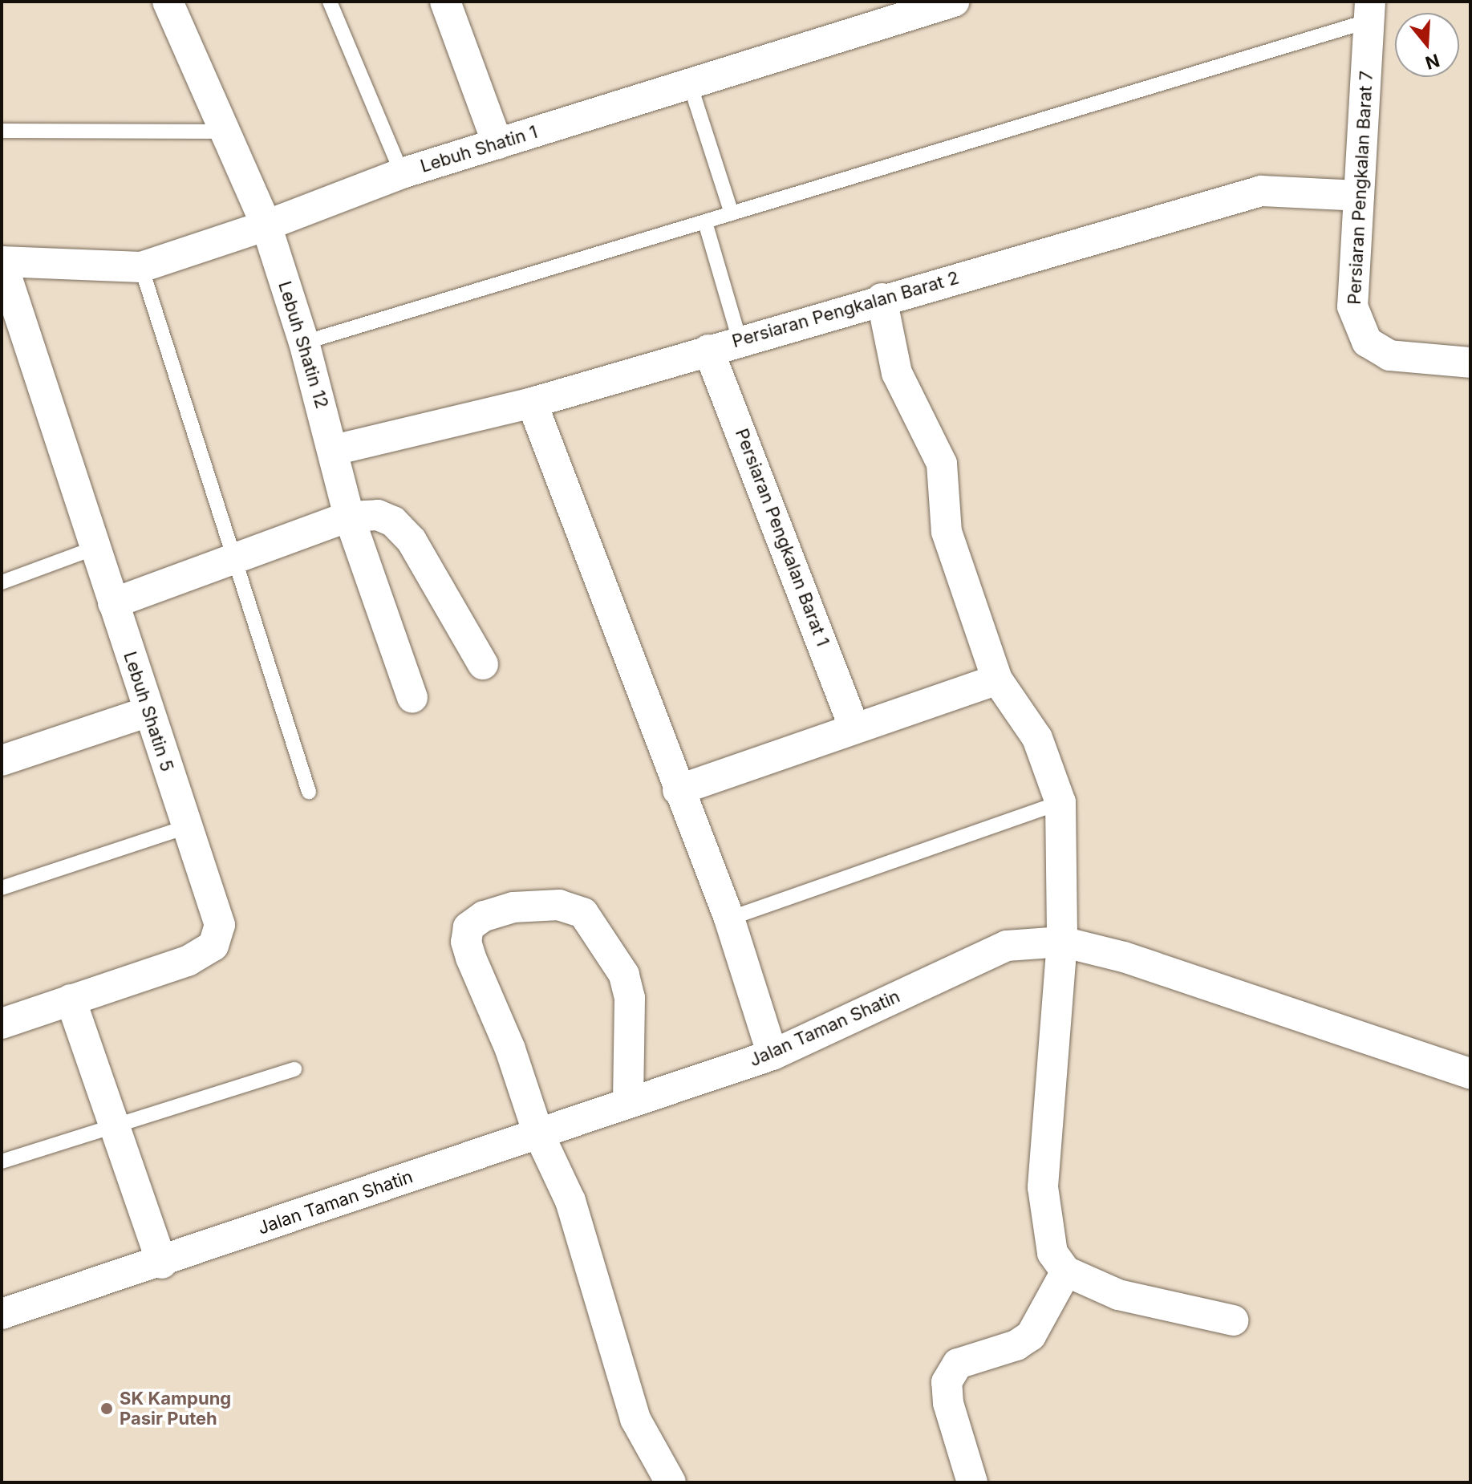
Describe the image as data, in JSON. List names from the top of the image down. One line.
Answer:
{"streets":{"street":["Lebuh Shatin 1","Persiaran Pengkalan Barat 7","Persiaran Pengkalan Barat 2","Lebuh Shatin 12","Persiaran Pengkalan Barat 1","Lebuh Shatin 5","Jalan Taman Shatin"]},"crossings":[["Lebuh Shatin 1","Lebuh Shatin 12"],["Lebuh Shatin 1","Lebuh Shatin 5"],["Persiaran Pengkalan Barat 7","Persiaran Pengkalan Barat 2"],["Persiaran Pengkalan Barat 2","Lebuh Shatin 12"],["Persiaran Pengkalan Barat 2","Persiaran Pengkalan Barat 1"]],"places":["SK Kampung Pasir Puteh"],"north":"bottom"}
